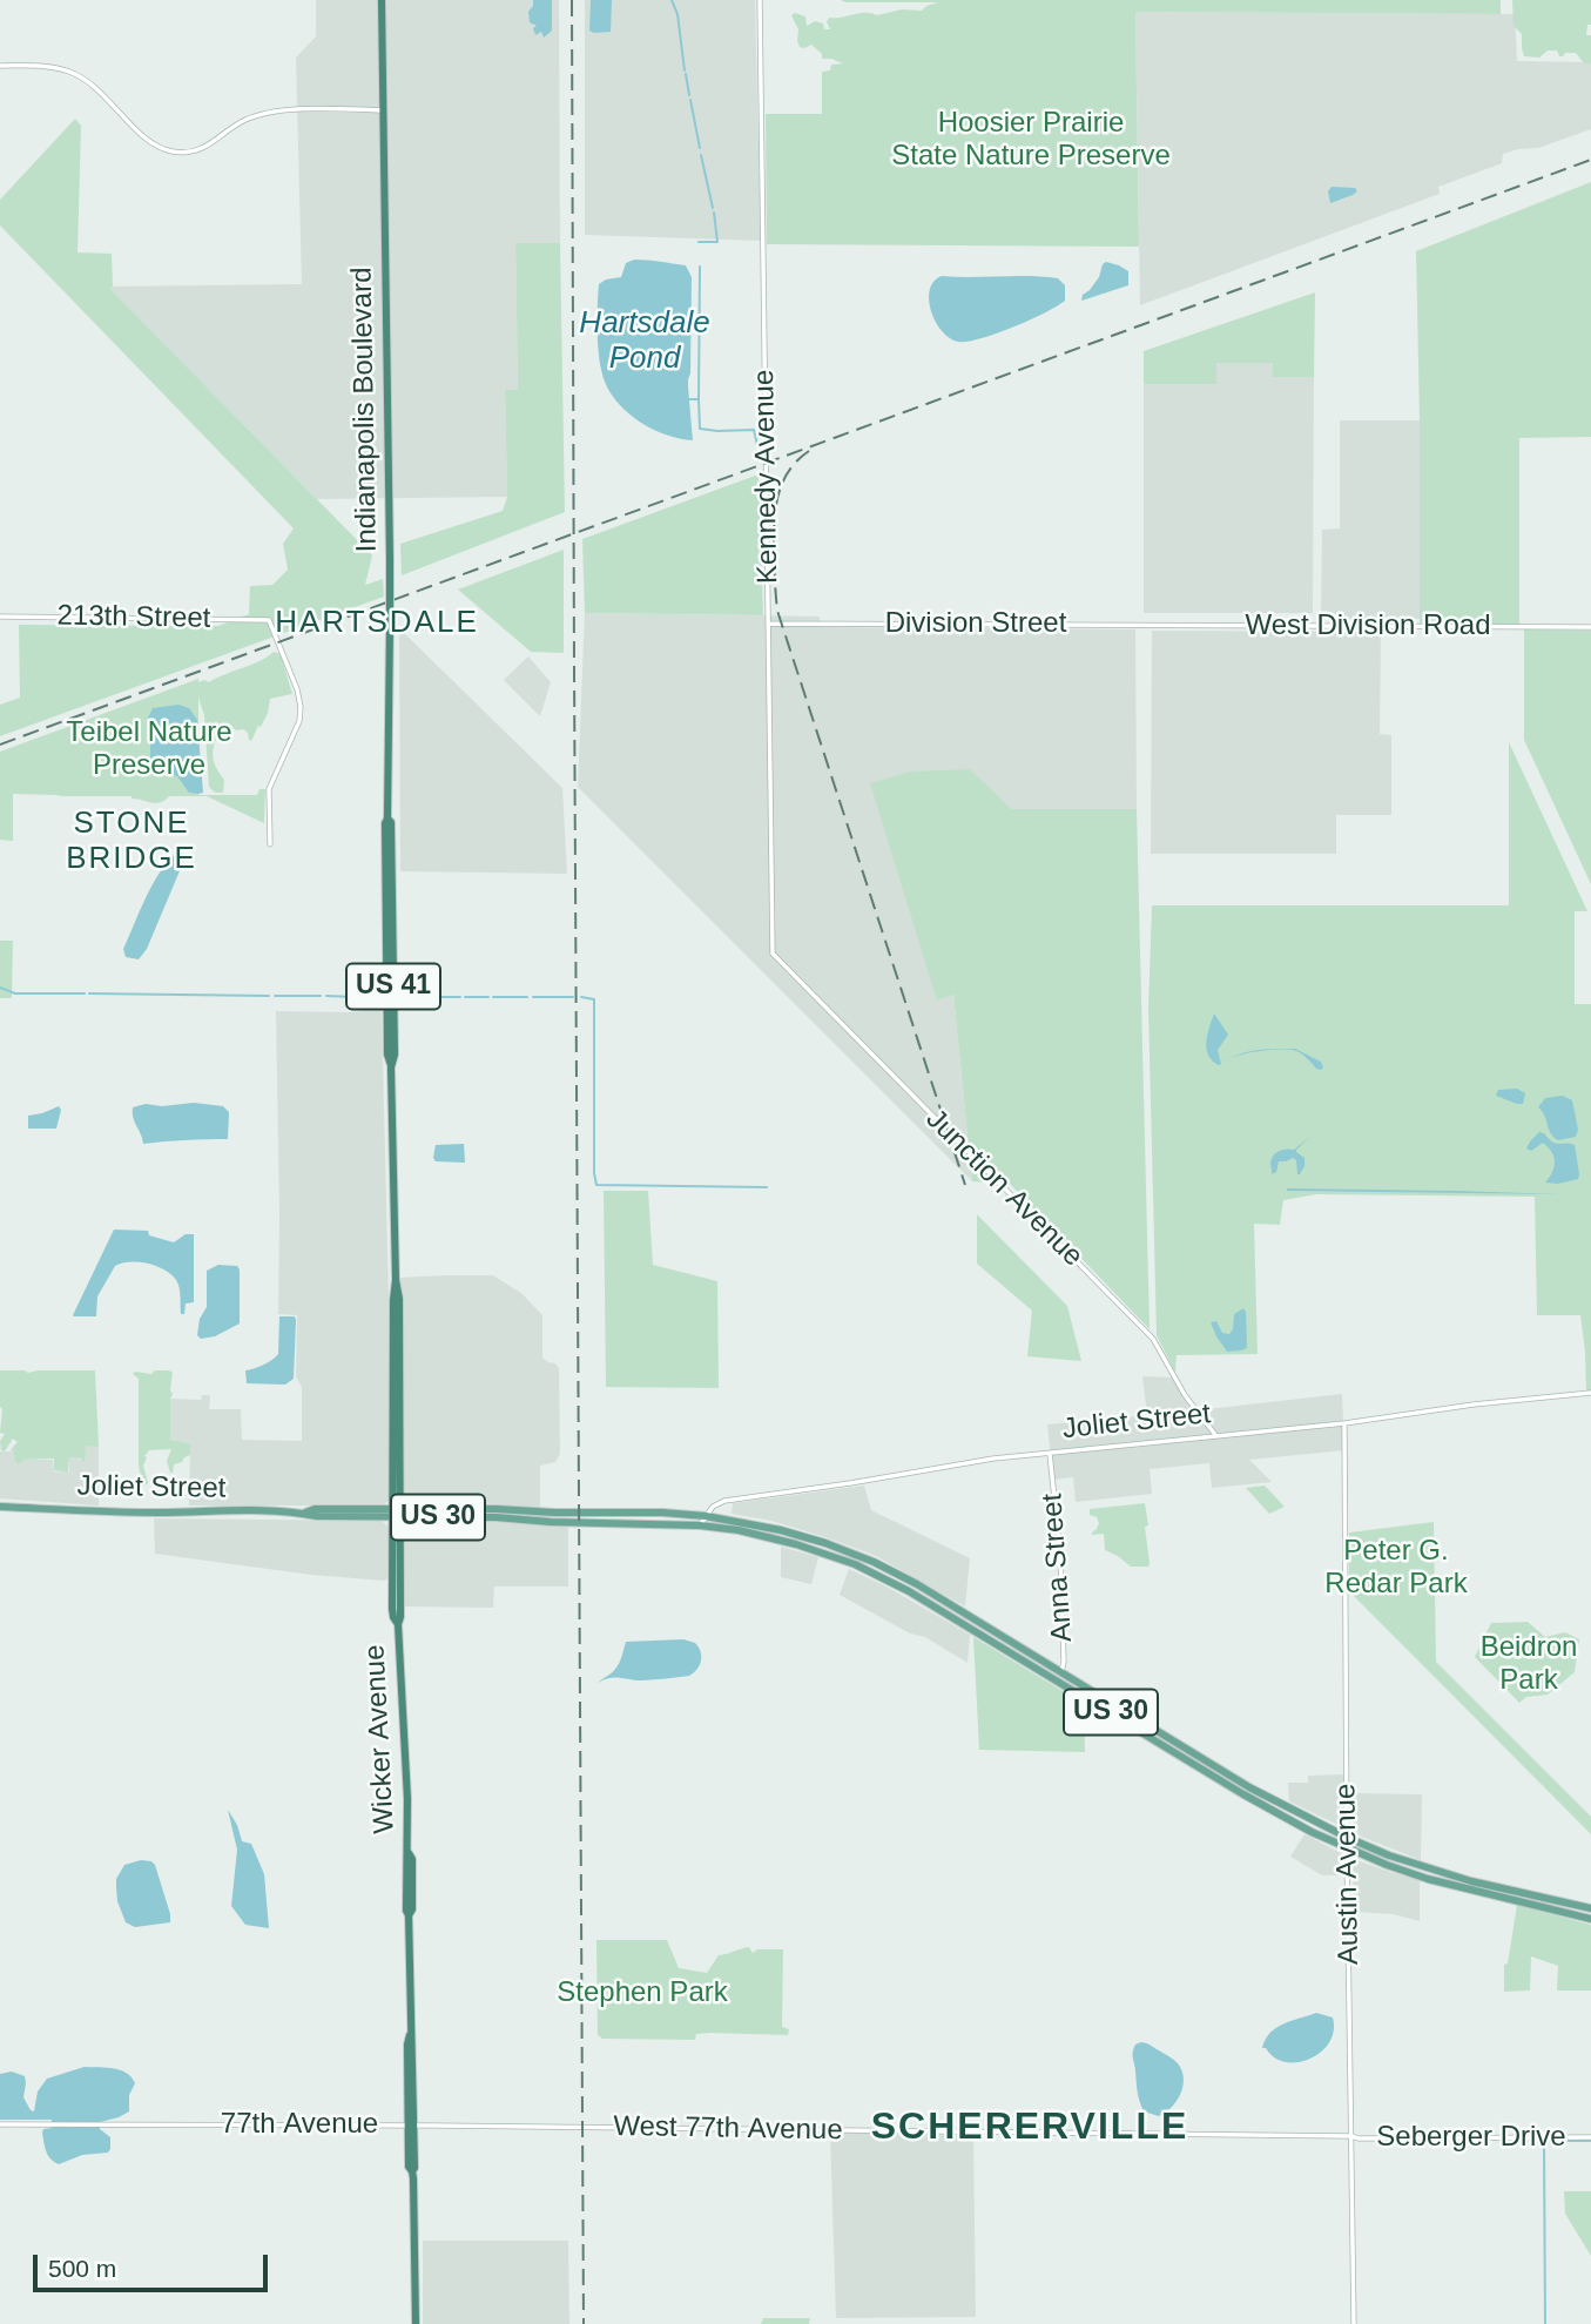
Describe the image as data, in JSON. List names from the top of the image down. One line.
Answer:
{"streets":{"highway":["Indianapolis Boulevard","US 41","Wicker Avenue"],"main road":["Joliet Street","US 30"],"street":["Kennedy Avenue","213th Street","Division Street","West Division Road","Junction Avenue","Anna Street","Austin Avenue","77th Avenue","West 77th Avenue","Seberger Drive"]},"crossings":[["Indianapolis Boulevard","Joliet Street"],["Indianapolis Boulevard","US 30"],["Indianapolis Boulevard","Wicker Avenue"],["Kennedy Avenue","Division Street"],["Kennedy Avenue","Junction Avenue"],["Division Street","West Division Road"],["Junction Avenue","Joliet Street"],["Joliet Street","US 30"],["Joliet Street","Anna Street"],["Joliet Street","Wicker Avenue"],["Joliet Street","Austin Avenue"],["US 30","Anna Street"],["US 30","Wicker Avenue"],["US 30","Austin Avenue"],["Wicker Avenue","77th Avenue"],["Austin Avenue","West 77th Avenue"],["Austin Avenue","Seberger Drive"],["77th Avenue","West 77th Avenue"],["West 77th Avenue","Seberger Drive"]],"districts":["HARTSDALE","STONE BRIDGE","SCHERERVILLE"],"water":["Hartsdale Pond"],"parks":["Hoosier Prairie State Nature Preserve","Teibel Nature Preserve","Peter G. Redar Park","Beidron Park","Stephen Park"],"scale_bar":"500 m"}
